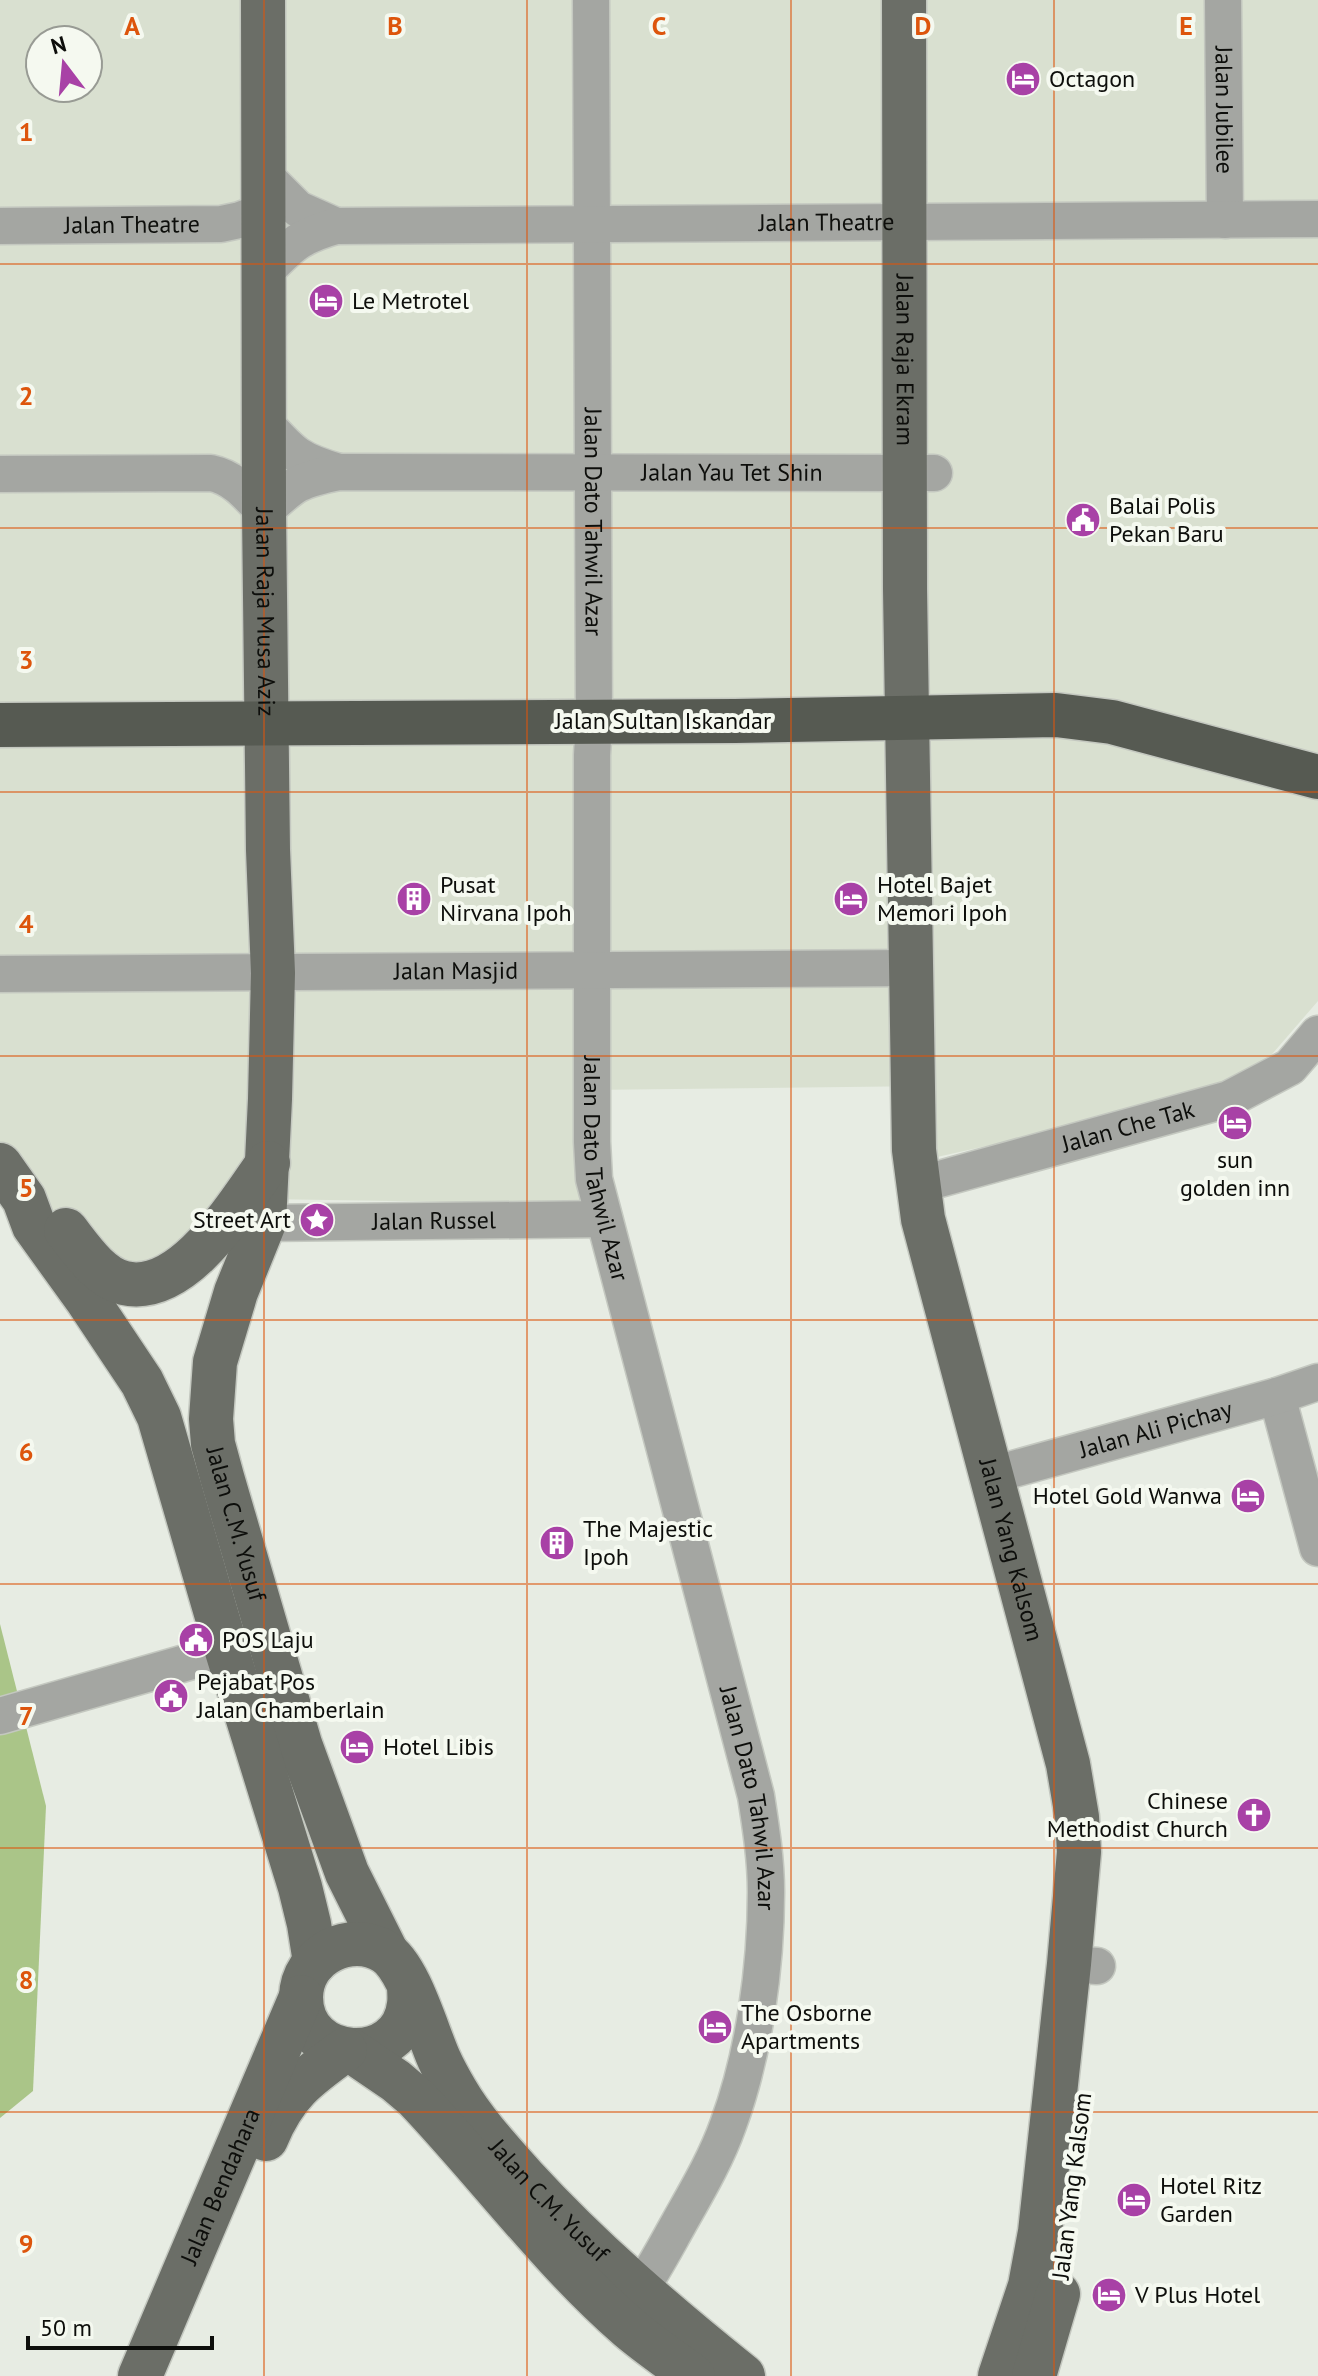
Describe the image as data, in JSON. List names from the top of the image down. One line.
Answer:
{"streets":{"highway":["Jalan Sultan Iskandar"],"main road":["Jalan Raja Ekram","Jalan Raja Musa Aziz","Jalan C.M. Yusuf","Jalan Yang Kalsom","Jalan Bendahara"],"street":["Jalan Jubilee","Jalan Theatre","Jalan Yau Tet Shin","Jalan Dato Tahwil Azar","Jalan Masjid","Jalan Che Tak","Jalan Russel","Jalan Ali Pichay"]},"crossings":[["Jalan Jubilee","Jalan Theatre"],["Jalan Theatre","Jalan Raja Ekram"],["Jalan Theatre","Jalan Dato Tahwil Azar"],["Jalan Theatre","Jalan Raja Musa Aziz"],["Jalan Raja Ekram","Jalan Yau Tet Shin"],["Jalan Raja Ekram","Jalan Sultan Iskandar"],["Jalan Raja Ekram","Jalan Yang Kalsom"],["Jalan Yau Tet Shin","Jalan Dato Tahwil Azar"],["Jalan Yau Tet Shin","Jalan Raja Musa Aziz"],["Jalan Dato Tahwil Azar","Jalan Sultan Iskandar"],["Jalan Dato Tahwil Azar","Jalan Masjid"],["Jalan Dato Tahwil Azar","Jalan Russel"],["Jalan Dato Tahwil Azar","Jalan C.M. Yusuf"],["Jalan Raja Musa Aziz","Jalan Sultan Iskandar"],["Jalan Raja Musa Aziz","Jalan Masjid"],["Jalan Raja Musa Aziz","Jalan Russel"],["Jalan Raja Musa Aziz","Jalan C.M. Yusuf"],["Jalan Sultan Iskandar","Jalan Yang Kalsom"],["Jalan Masjid","Jalan Yang Kalsom"],["Jalan Che Tak","Jalan Yang Kalsom"],["Jalan Russel","Jalan C.M. Yusuf"],["Jalan Ali Pichay","Jalan Yang Kalsom"],["Jalan C.M. Yusuf","Jalan Bendahara"]],"places":{"hotel":["Octagon","Le Metrotel","Hotel Bajet Memori Ipoh","sun golden inn","Hotel Gold Wanwa","Hotel Libis","The Osborne Apartments","Hotel Ritz Garden","V Plus Hotel"],"public building":["Balai Polis Pekan Baru","POS Laju","Pejabat Pos Jalan Chamberlain"],"building":["Pusat Nirvana Ipoh","The Majestic Ipoh"],"place":["Street Art"],"church":["Chinese Methodist Church"]},"scale_bar":"50 m","north":"top","grid":{"columns":["A","B","C","D","E"],"rows":["1","2","3","4","5","6","7","8","9"]}}
